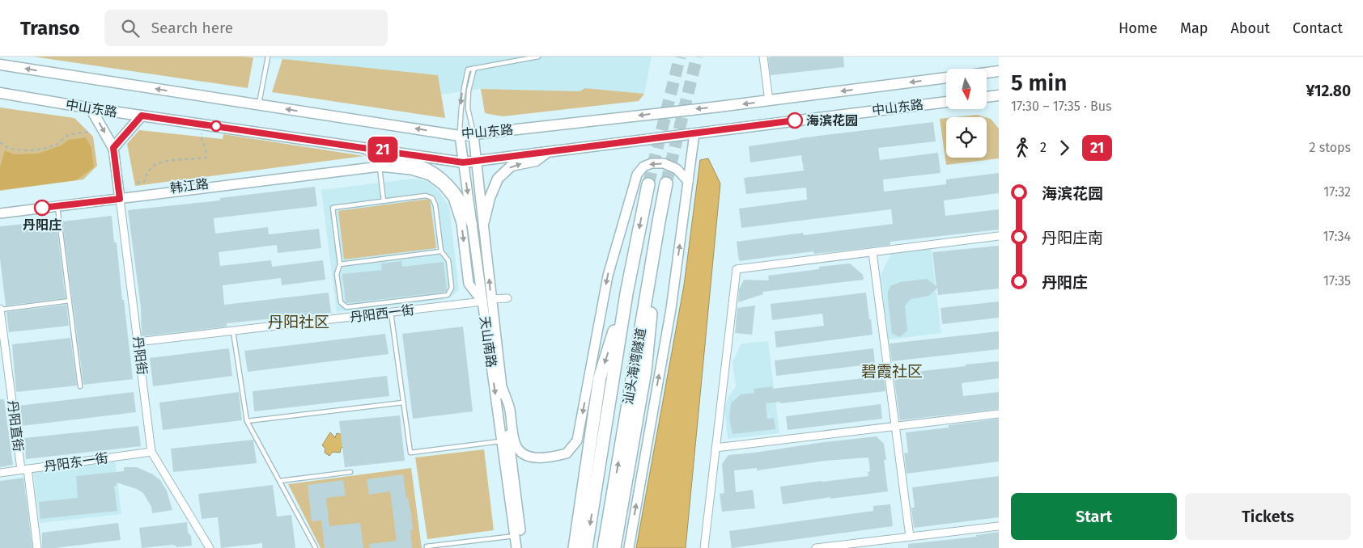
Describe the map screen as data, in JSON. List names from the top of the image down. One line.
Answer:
{"streets":{"highway":["汕头海湾隧道"],"main road":["中山东路","韩江路","天山南路","丹阳街"],"street":["丹阳西一街","丹阳直街","丹阳东一街"]},"crossings":[["中山东路","天山南路"],["韩江路","丹阳街"],["丹阳西一街","天山南路"],["丹阳西一街","丹阳街"],["丹阳街","丹阳东一街"],["丹阳直街","丹阳东一街"]],"districts":["丹阳社区","碧霞社区"],"places":["海滨花园","丹阳庄"],"lines":["bus line 21"],"north":"bottom","page":{"header":"Transo","search":"Search here","nav":["Home","Map","About","Contact"],"on_map":"21","heading":["5 min","17:30 – 17:35 · Bus","¥12.80"],"legs":["2","21","2 stops"],"list":[{"name":"海滨花园","value":"17:32"},{"name":"丹阳庄南","value":"17:34"},{"name":"丹阳庄","value":"17:35"}],"buttons":["Start","Tickets"]}}
